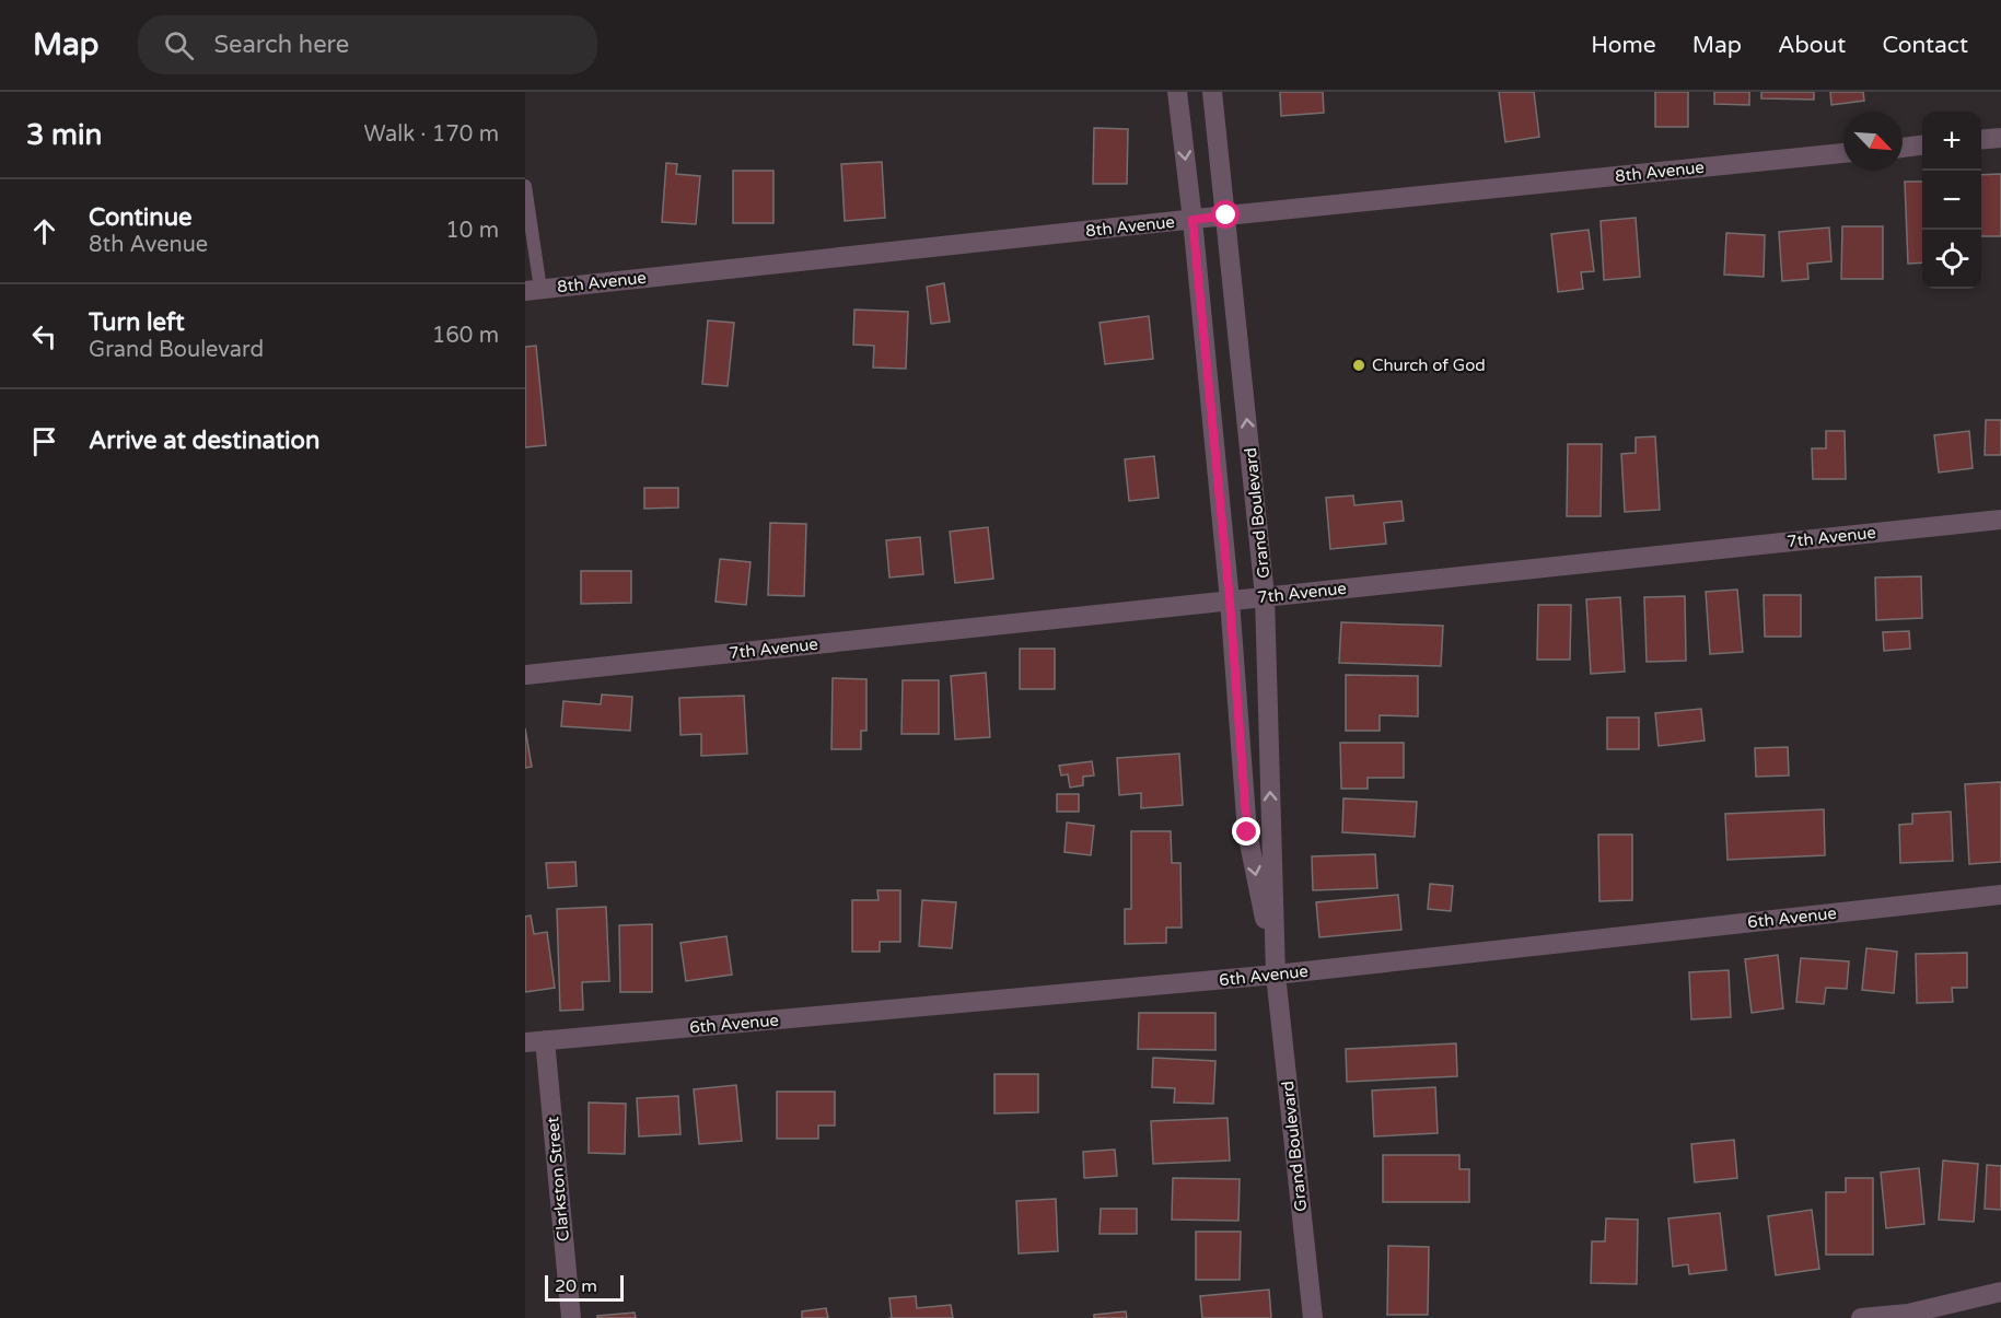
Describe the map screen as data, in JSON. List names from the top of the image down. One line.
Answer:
{"streets":{"street":["8th Avenue","Grand Boulevard","7th Avenue","6th Avenue","Clarkston Street"]},"crossings":[["8th Avenue","Grand Boulevard"],["Grand Boulevard","7th Avenue"],["Grand Boulevard","6th Avenue"],["6th Avenue","Clarkston Street"]],"places":["Church of God"],"scale_bar":"20 m","north":"bottom right","page":{"header":"Map","search":"Search here","nav":["Home","Map","About","Contact"],"heading":["3 min","Walk · 170 m"],"map_buttons":["+","−"],"list":[["Continue","8th Avenue","10 m"],["Turn left","Grand Boulevard","160 m"],"Arrive at destination"],"scale":"20 m"}}
